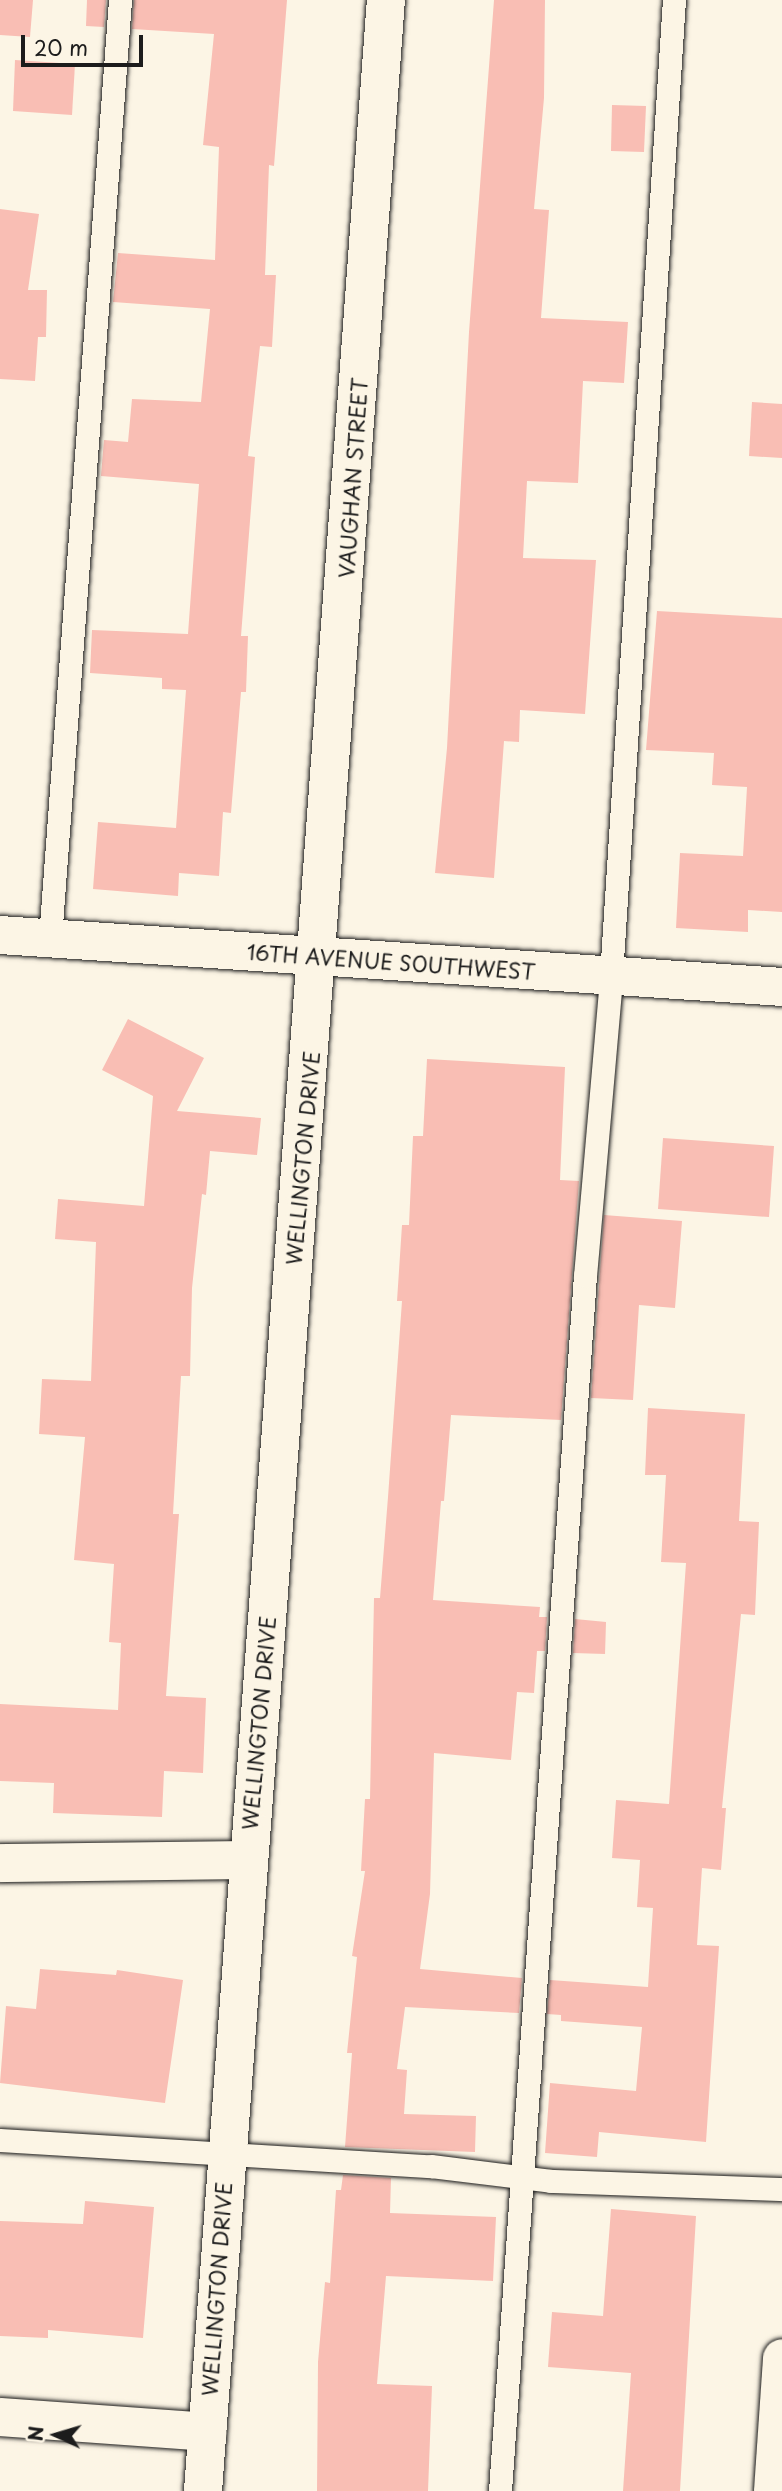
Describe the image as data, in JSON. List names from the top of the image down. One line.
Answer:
{"streets":{"street":["VAUGHAN STREET","16TH AVENUE SOUTHWEST","WELLINGTON DRIVE"]},"crossings":[["VAUGHAN STREET","16TH AVENUE SOUTHWEST"],["VAUGHAN STREET","WELLINGTON DRIVE"],["16TH AVENUE SOUTHWEST","WELLINGTON DRIVE"]],"scale_bar":"20 m","north":"left"}
